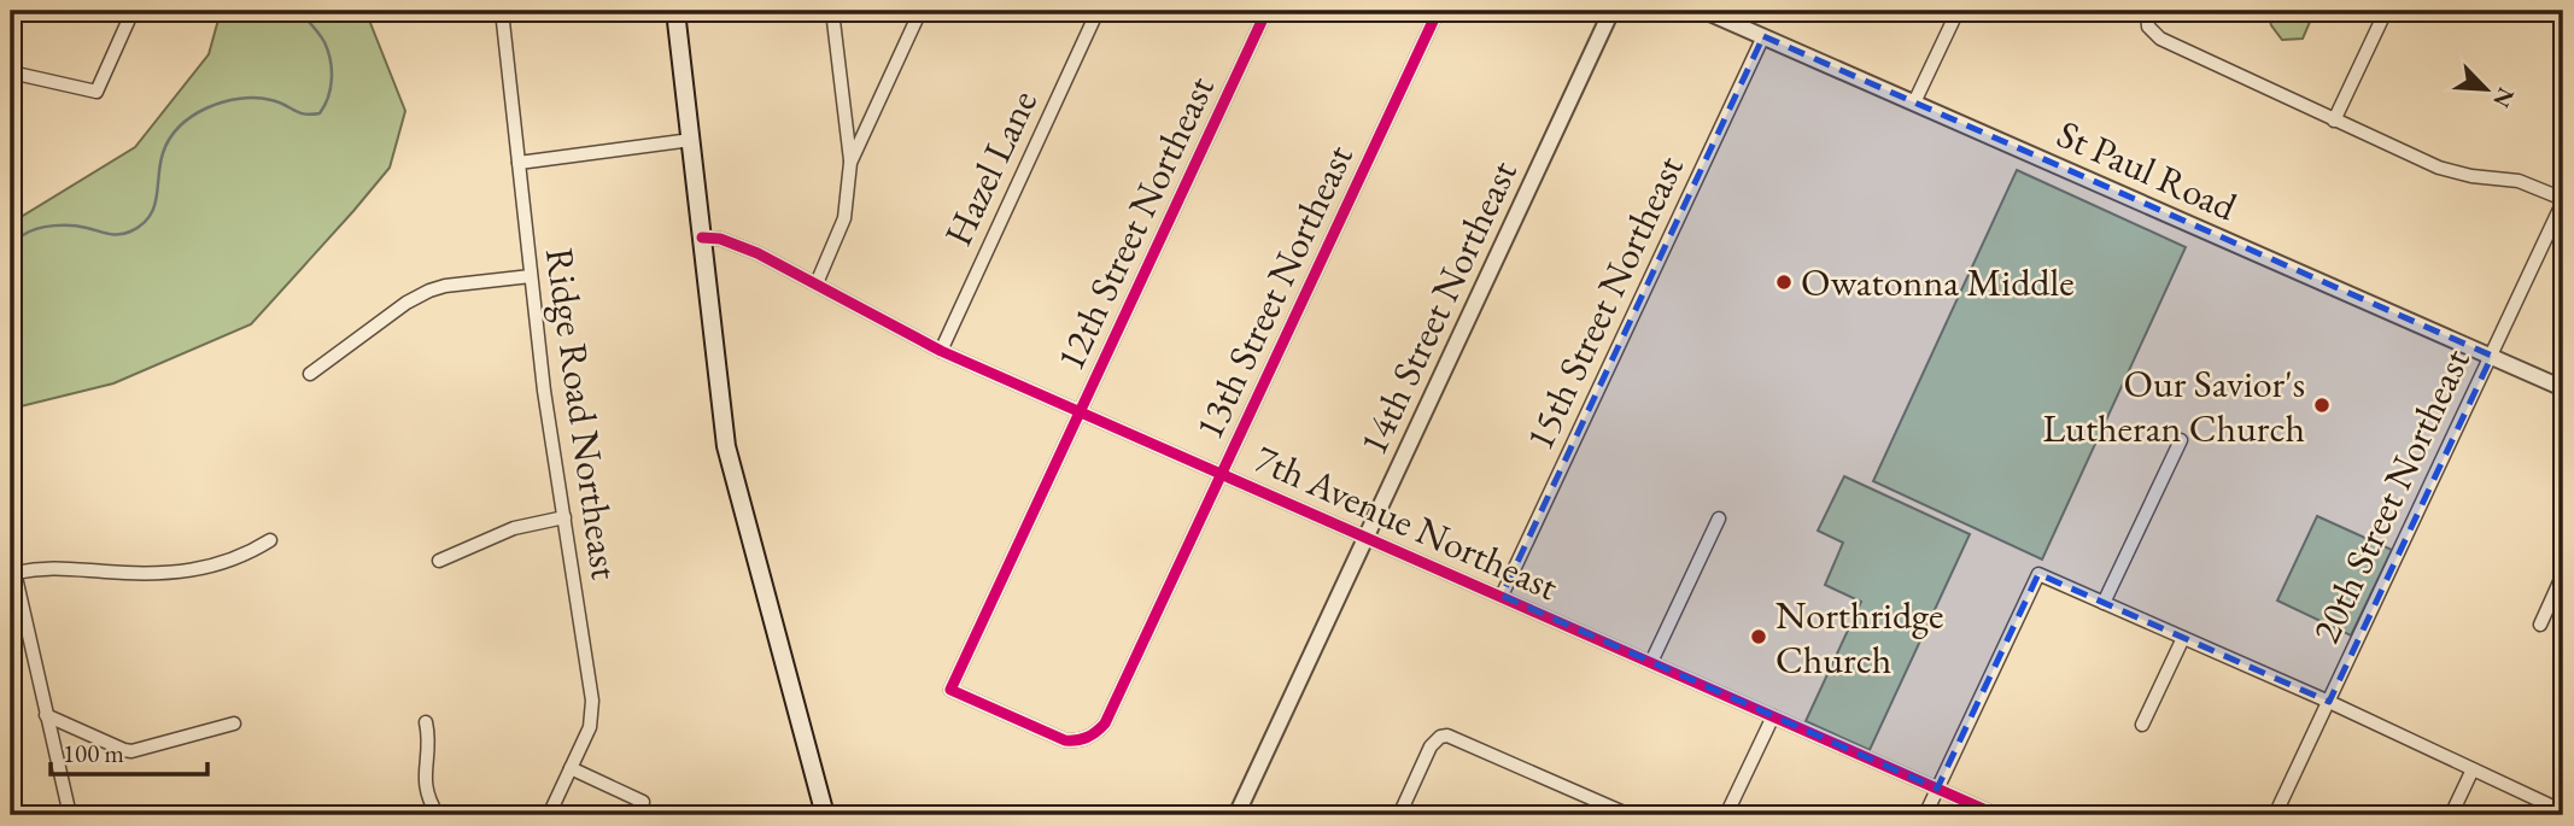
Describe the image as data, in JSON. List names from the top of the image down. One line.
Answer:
{"streets":{"street":["Hazel Lane","St Paul Road","12th Street Northeast","13th Street Northeast","15th Street Northeast","14th Street Northeast","Ridge Road Northeast","20th Street Northeast","7th Avenue Northeast"]},"crossings":[["Hazel Lane","7th Avenue Northeast"],["St Paul Road","15th Street Northeast"],["St Paul Road","20th Street Northeast"],["12th Street Northeast","13th Street Northeast"],["12th Street Northeast","7th Avenue Northeast"],["13th Street Northeast","7th Avenue Northeast"],["15th Street Northeast","7th Avenue Northeast"],["14th Street Northeast","7th Avenue Northeast"]],"places":["Owatonna Middle","Our Savior's Lutheran Church","Northridge Church"],"scale_bar":"100 m","north":"bottom right"}
